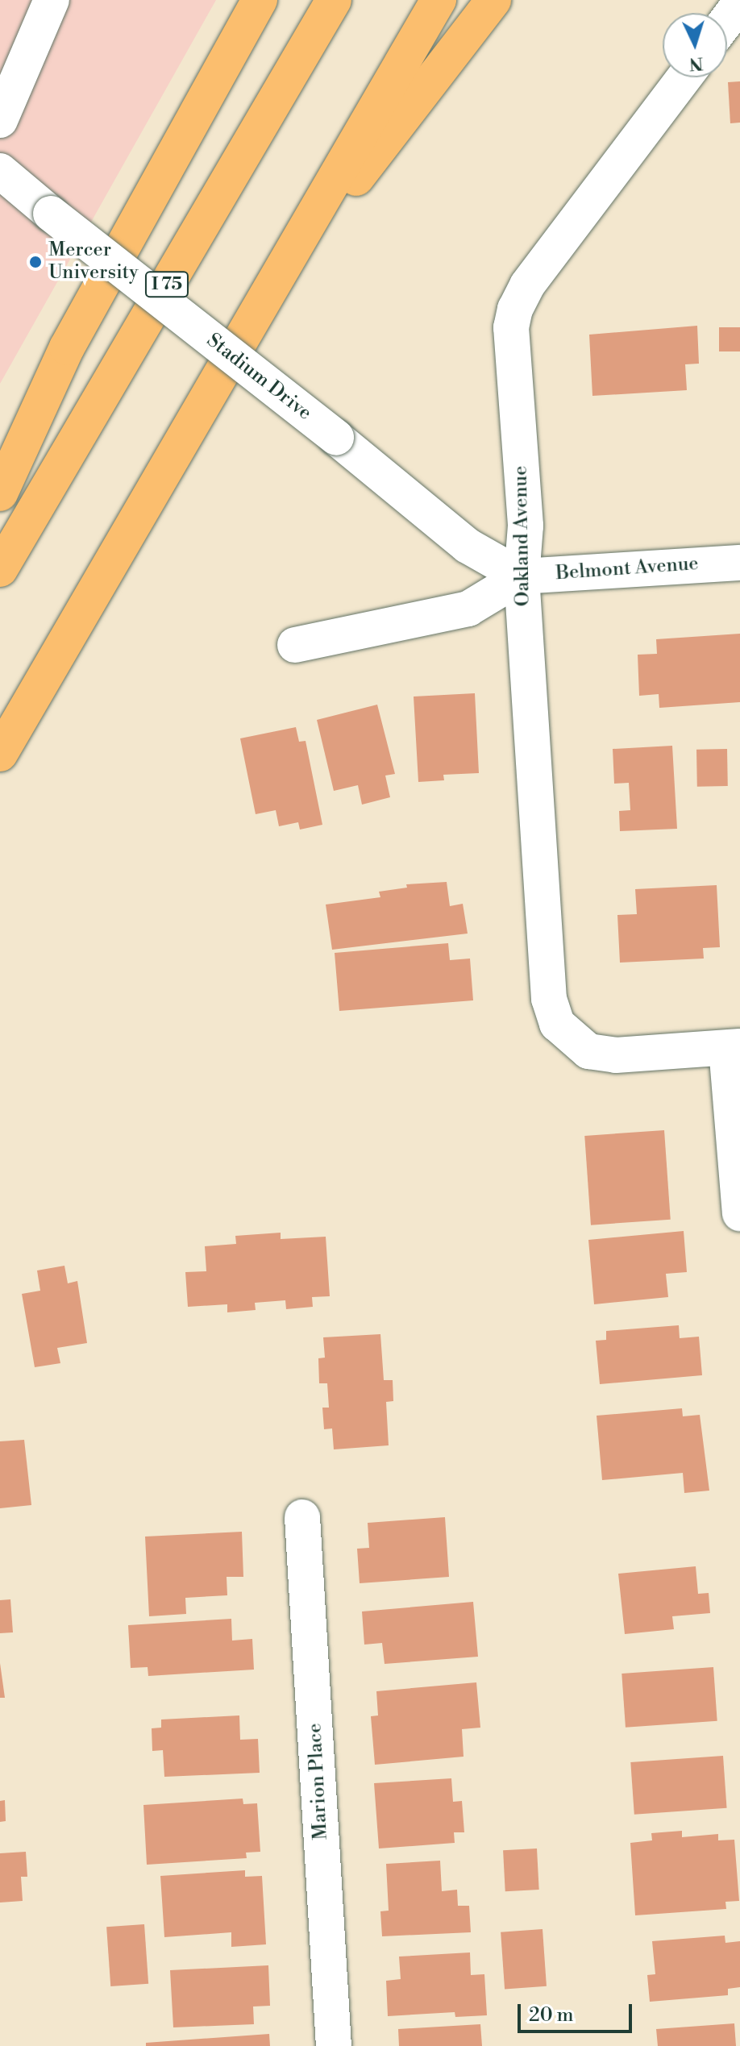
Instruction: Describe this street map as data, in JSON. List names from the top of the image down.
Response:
{
  "streets": {
    "highway": ["I 75"],
    "street": [
      "Stadium Drive",
      "Oakland Avenue",
      "Belmont Avenue",
      "Marion Place"
    ]
  },
  "crossings": [
    ["Stadium Drive", "Oakland Avenue"],
    ["Stadium Drive", "Belmont Avenue"],
    ["Oakland Avenue", "Belmont Avenue"]
  ],
  "places": ["Mercer University"],
  "scale_bar": "20 m",
  "north": "bottom"
}
